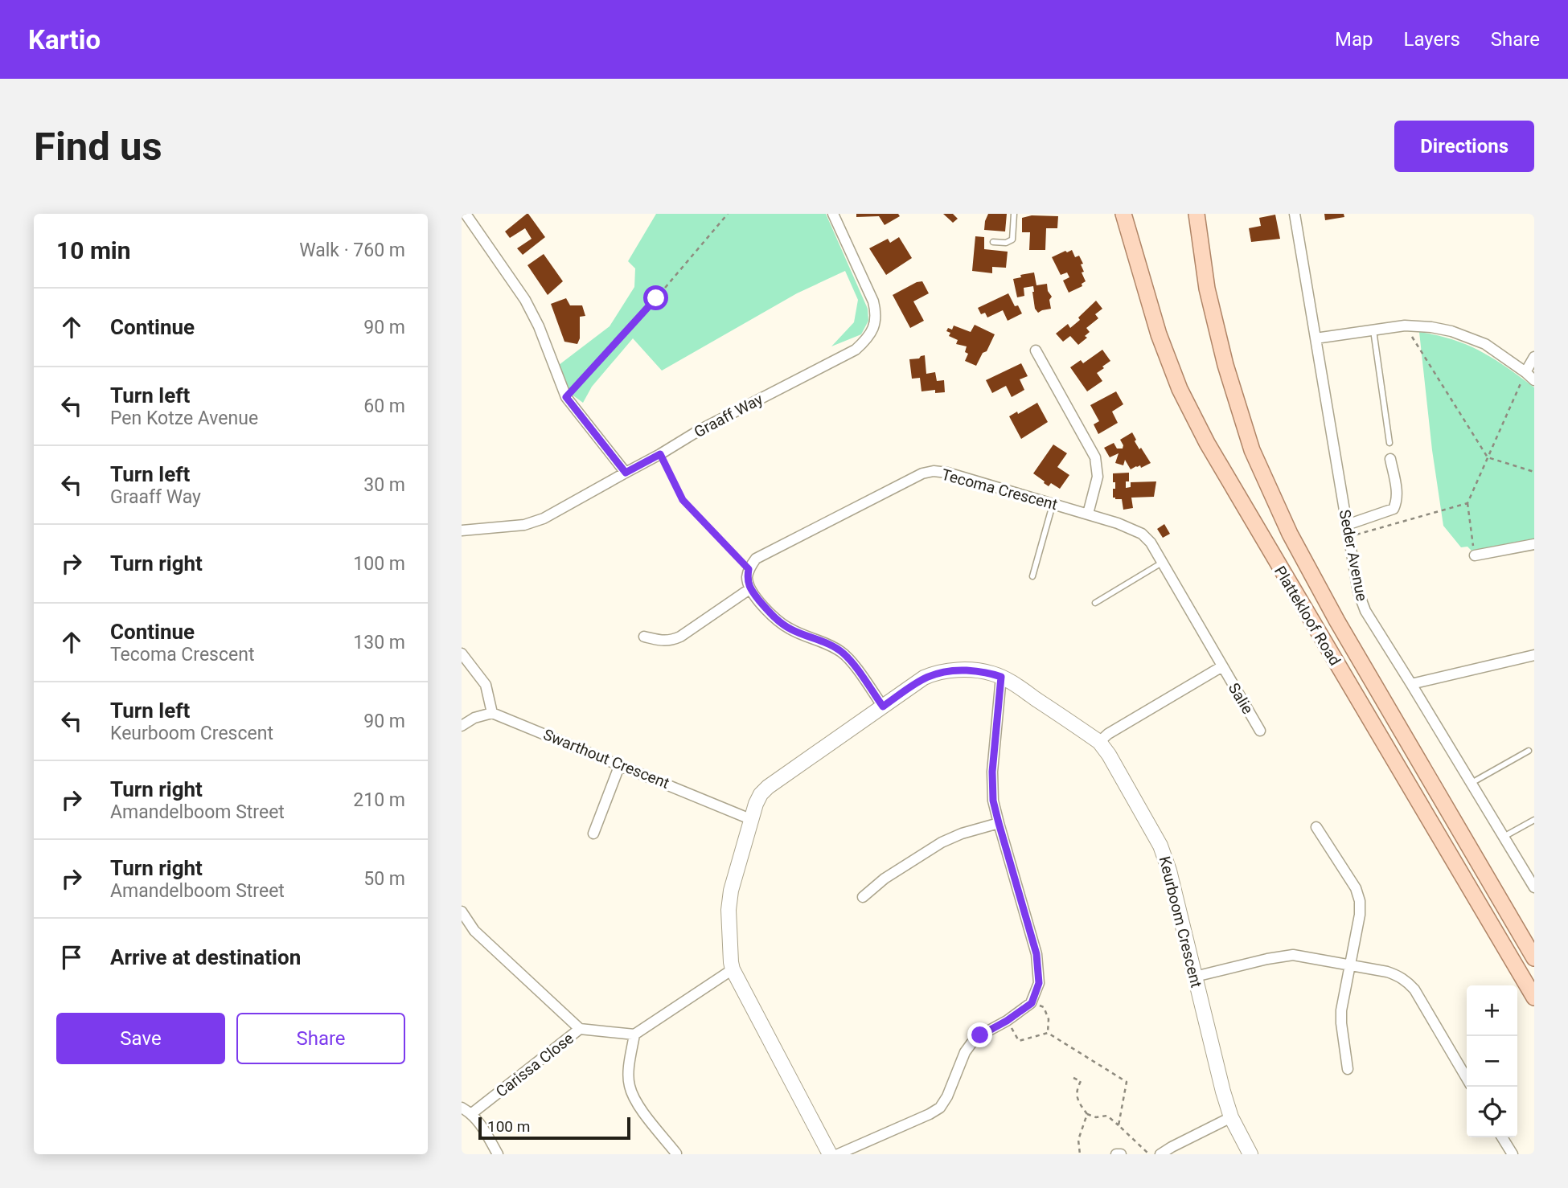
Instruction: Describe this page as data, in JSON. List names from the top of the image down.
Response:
{
  "streets": {
    "main road": ["Plattekloof Road"],
    "street": [
      "Graaff Way",
      "Tecoma Crescent",
      "Seder Avenue",
      "Salie",
      "Swarthout Crescent",
      "Keurboom Crescent",
      "Carissa Close"
    ]
  },
  "crossings": [
    ["Tecoma Crescent", "Salie"],
    ["Swarthout Crescent", "Keurboom Crescent"]
  ],
  "scale_bar": "100 m",
  "page": {
    "header": "Kartio",
    "nav": ["Map", "Layers", "Share"],
    "buttons": [
      "Directions",
      ["Save", "Share"]
    ],
    "title": "Find us",
    "heading": ["10 min", "Walk · 760 m"],
    "list": [
      ["Continue", "90 m"],
      ["Turn left", "Pen Kotze Avenue", "60 m"],
      ["Turn left", "Graaff Way", "30 m"],
      ["Turn right", "100 m"],
      ["Continue", "Tecoma Crescent", "130 m"],
      ["Turn left", "Keurboom Crescent", "90 m"],
      ["Turn right", "Amandelboom Street", "210 m"],
      ["Turn right", "Amandelboom Street", "50 m"],
      "Arrive at destination"
    ],
    "map_buttons": ["+", "−"],
    "scale": "100 m"
  }
}
